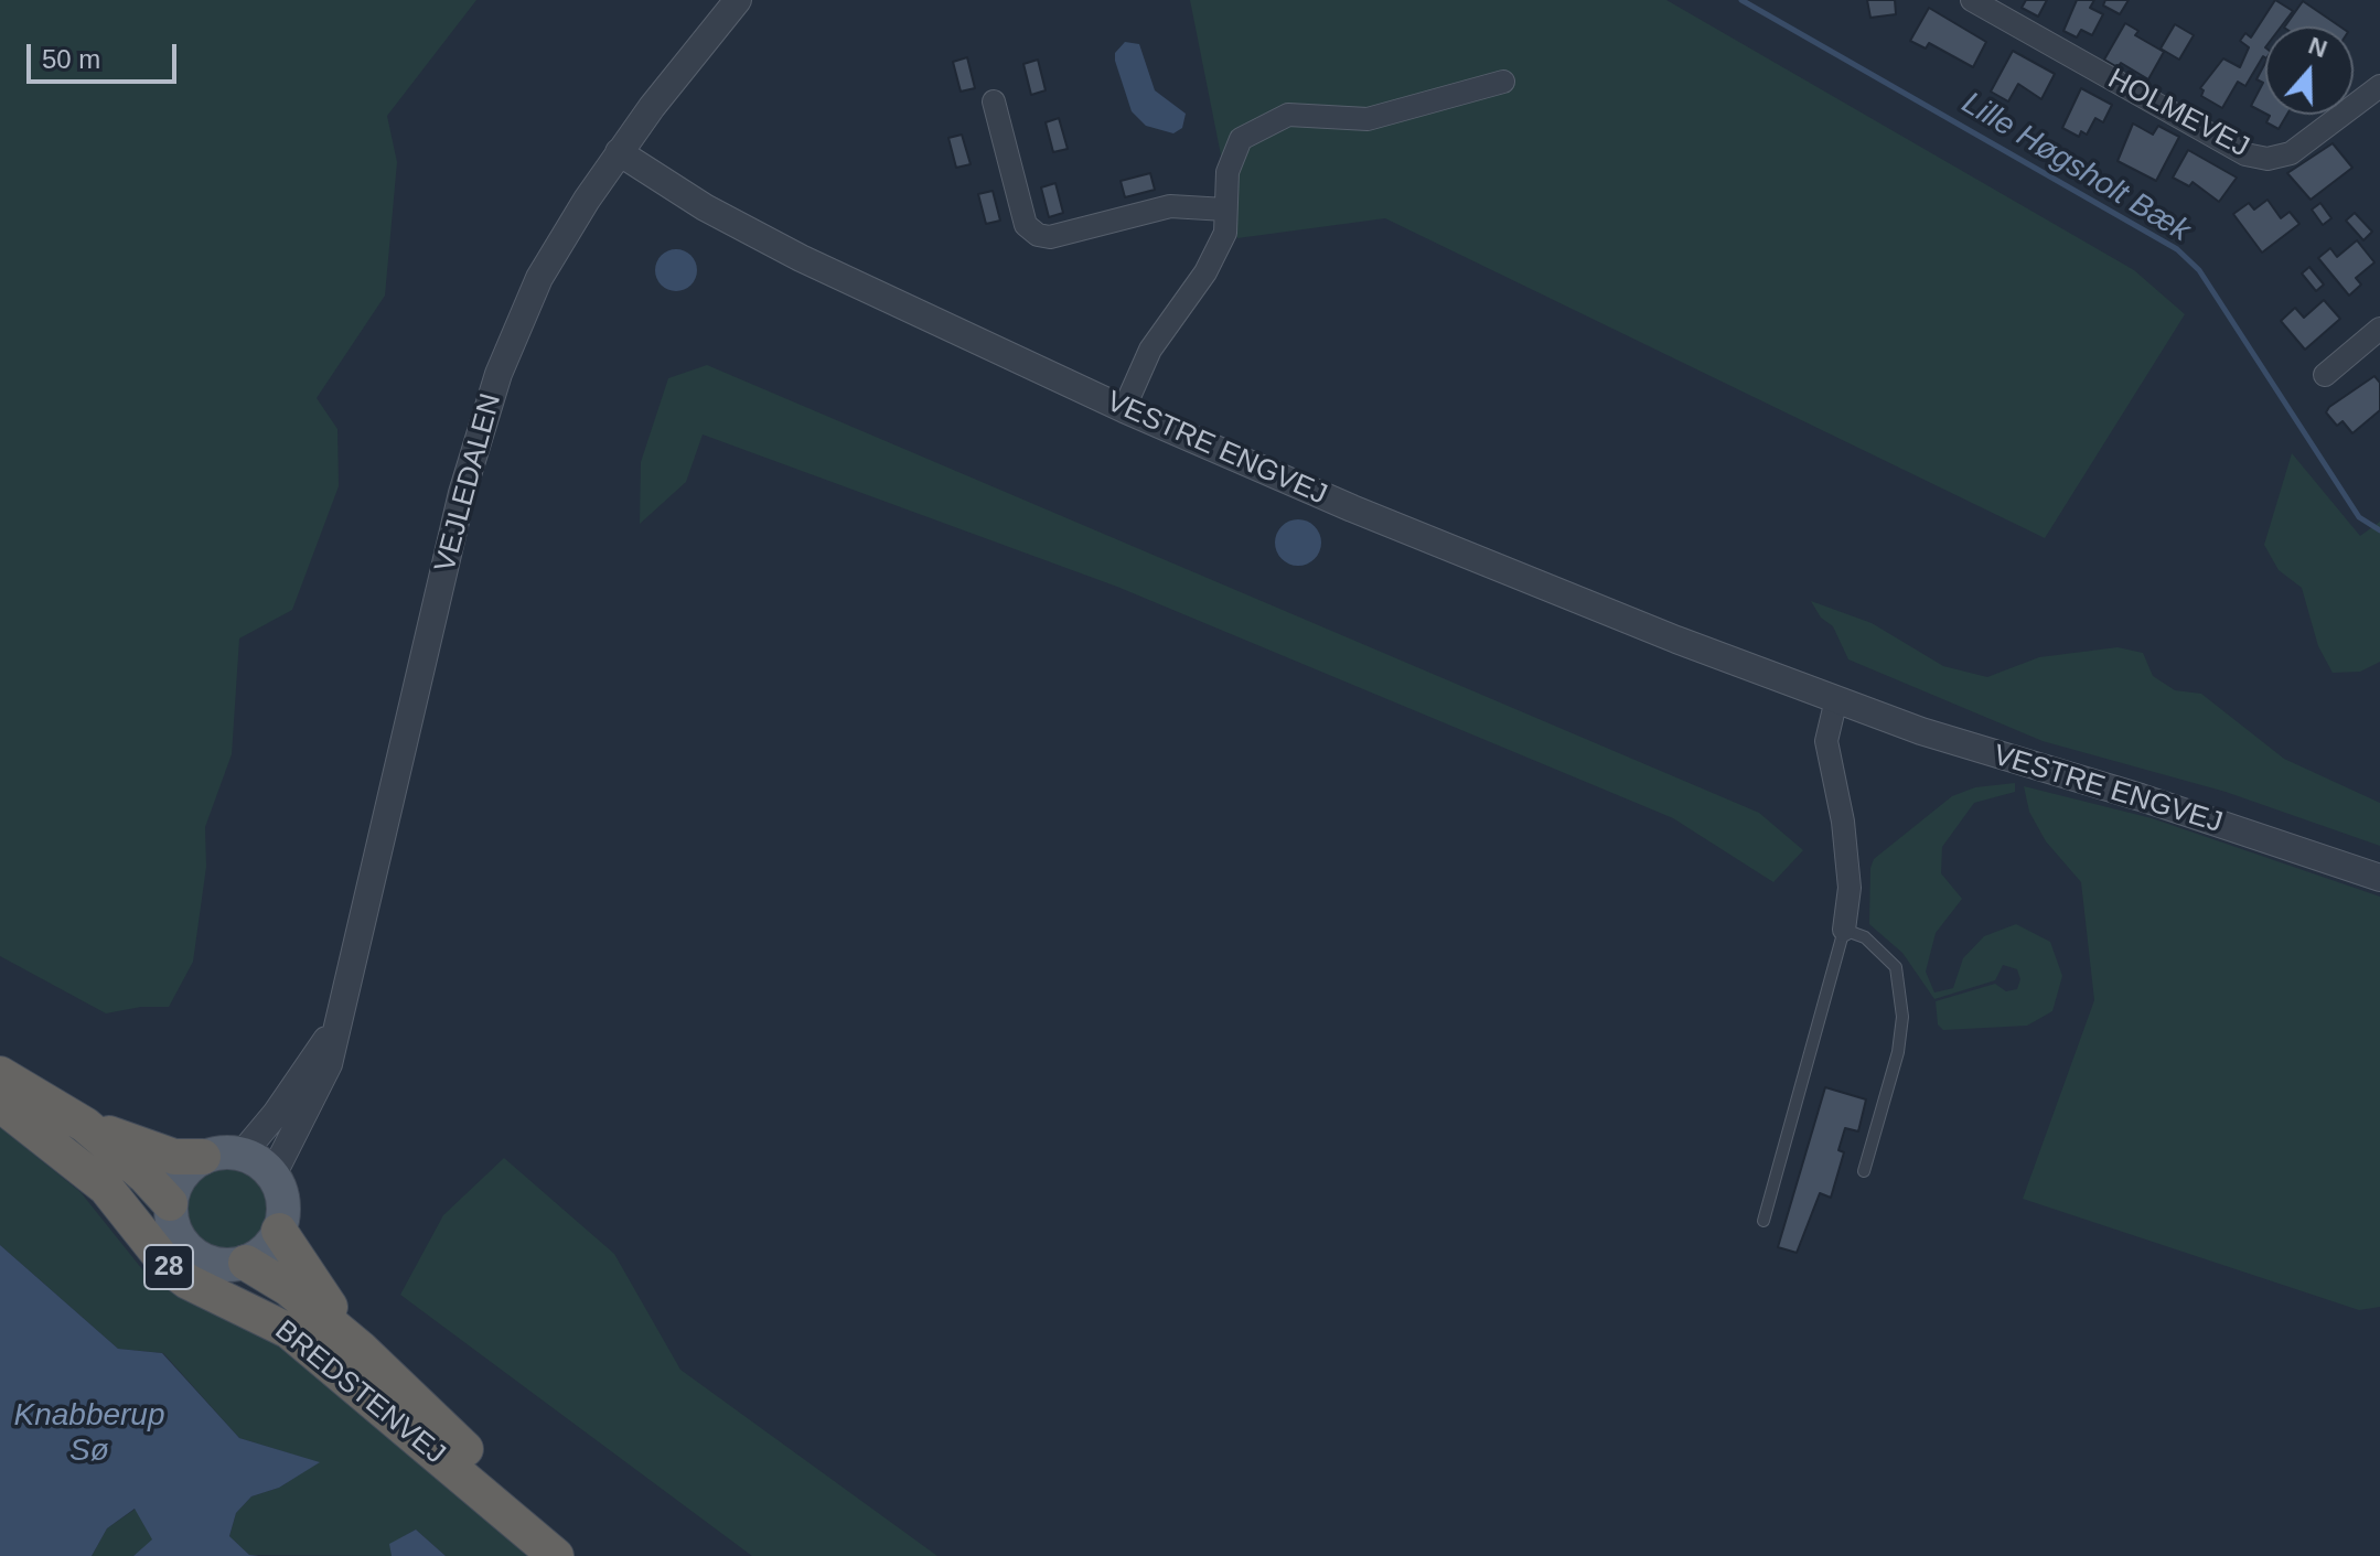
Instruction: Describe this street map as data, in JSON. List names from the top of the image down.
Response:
{
  "streets": {
    "highway": ["28", "BREDSTENVEJ"],
    "street": ["HOLMEVEJ", "VESTRE ENGVEJ", "VEJLEDALEN"]
  },
  "crossings": [
    ["VESTRE ENGVEJ", "VEJLEDALEN"],
    ["VEJLEDALEN", "28"],
    ["VEJLEDALEN", "BREDSTENVEJ"],
    ["28", "BREDSTENVEJ"]
  ],
  "water": ["Lille Høgsholt Bæk", "Knabberup Sø"],
  "scale_bar": "50 m",
  "north": "top"
}
